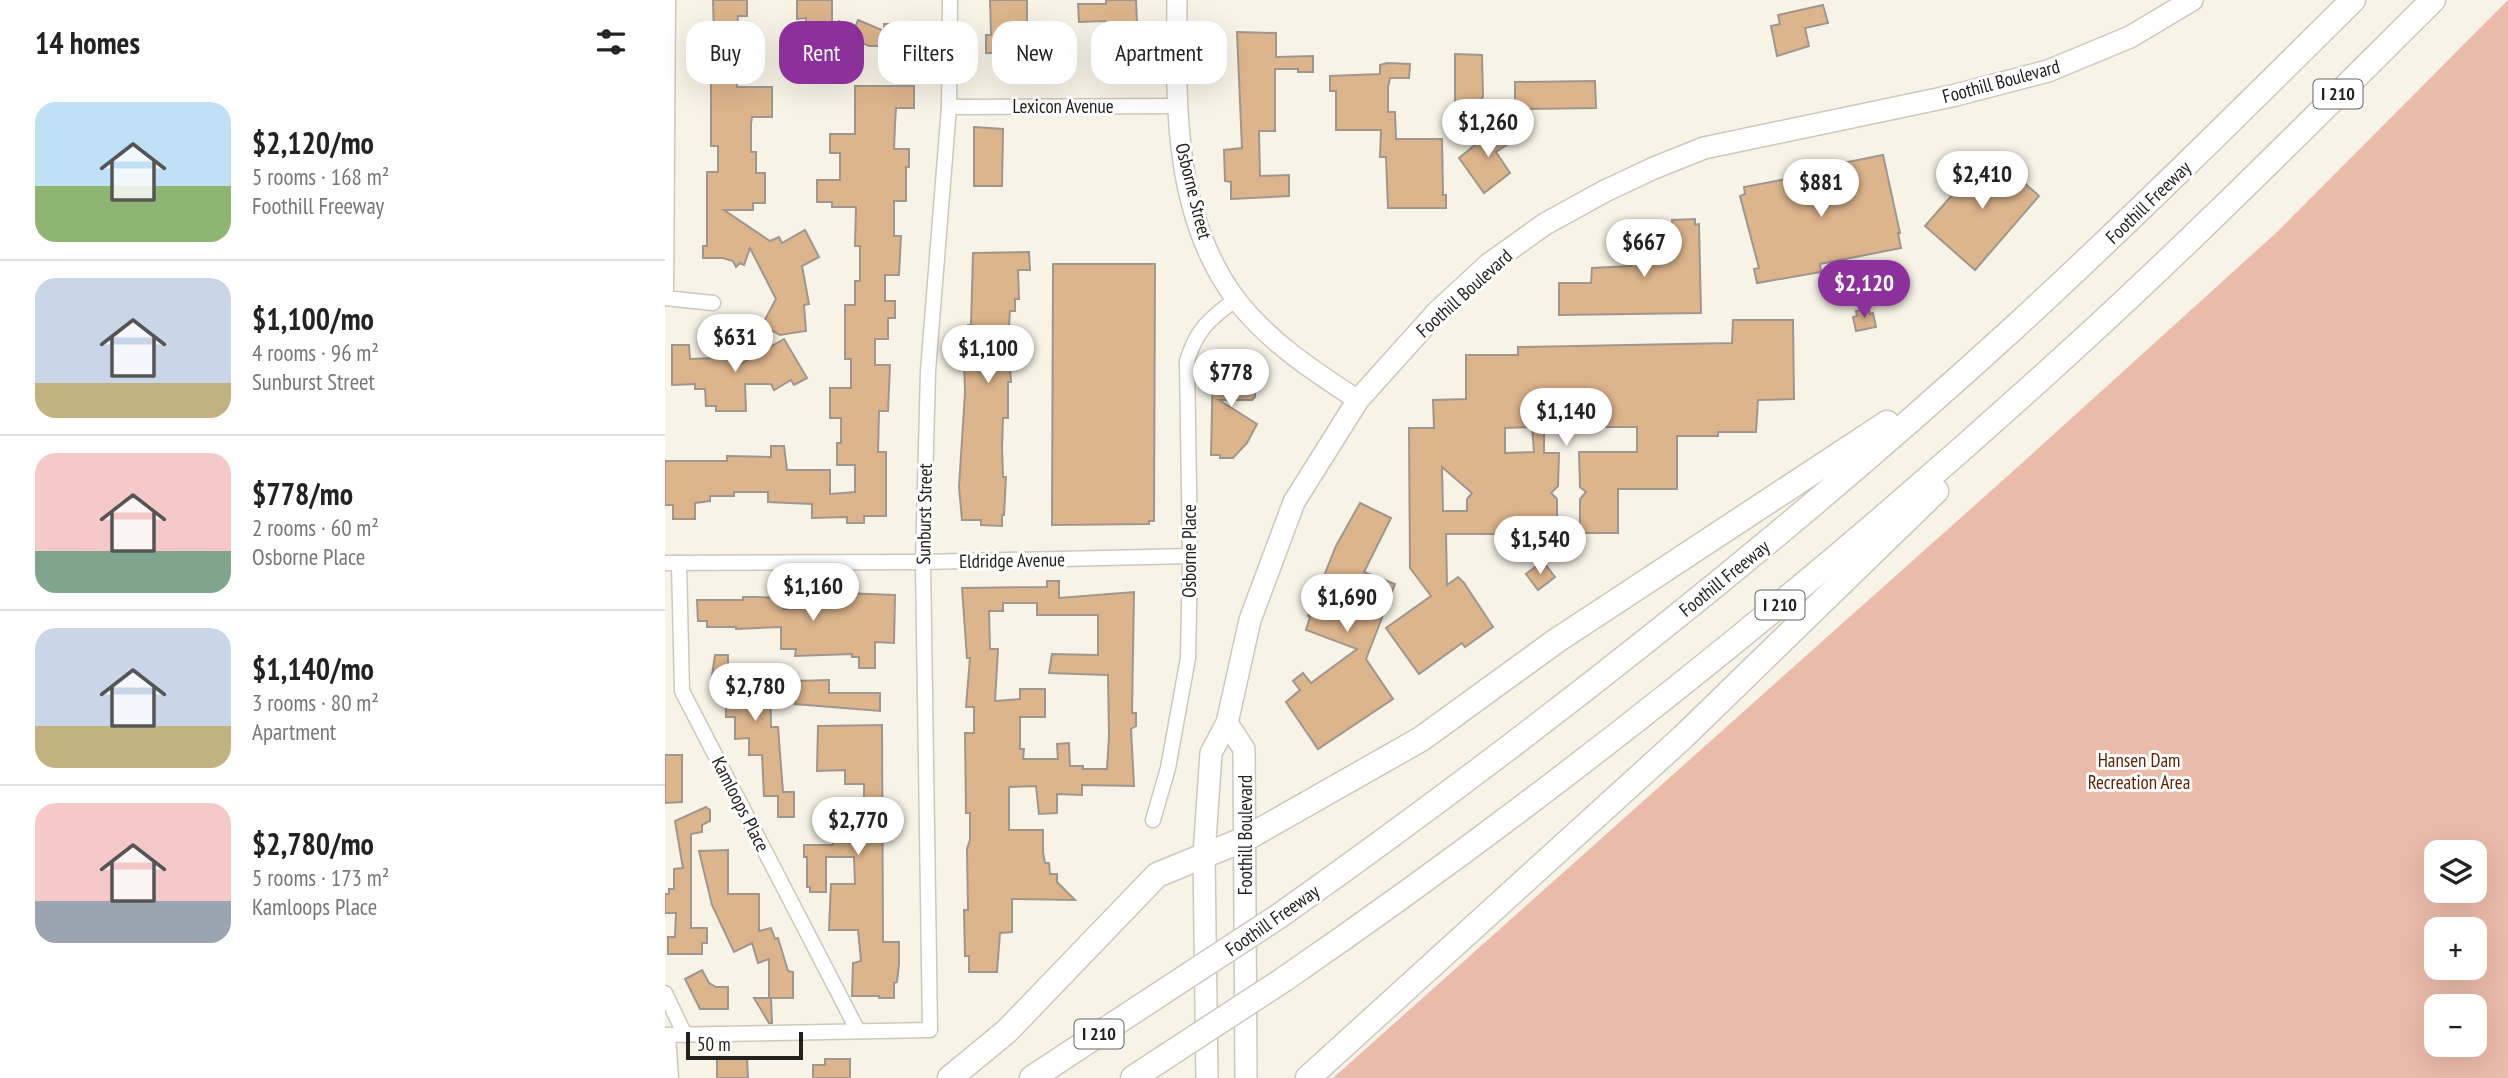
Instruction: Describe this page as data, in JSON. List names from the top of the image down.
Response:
{
  "streets": {
    "highway": ["I 210", "Foothill Freeway"],
    "main road": ["Foothill Boulevard", "Osborne Street"],
    "street": [
      "Lexicon Avenue",
      "Sunburst Street",
      "Osborne Place",
      "Eldridge Avenue",
      "Kamloops Place"
    ]
  },
  "crossings": [
    ["Foothill Boulevard", "Osborne Street"],
    ["Lexicon Avenue", "Osborne Street"],
    ["Lexicon Avenue", "Sunburst Street"],
    ["Osborne Street", "Osborne Place"],
    ["Sunburst Street", "Eldridge Avenue"],
    ["Sunburst Street", "Kamloops Place"],
    ["Osborne Place", "Eldridge Avenue"],
    ["Eldridge Avenue", "Kamloops Place"]
  ],
  "parks": ["Hansen Dam Recreation Area"],
  "scale_bar": "50 m",
  "page": {
    "heading": "14 homes",
    "chip": [
      "Buy",
      "Rent",
      "Filters",
      "New",
      "Apartment"
    ],
    "list": [
      {
        "name": "$2,120/mo",
        "note": "5 rooms · 168 m² · Foothill Freeway"
      },
      {
        "name": "$1,100/mo",
        "note": "4 rooms · 96 m² · Sunburst Street"
      },
      {
        "name": "$778/mo",
        "note": "2 rooms · 60 m² · Osborne Place"
      },
      {
        "name": "$1,140/mo",
        "note": "3 rooms · 80 m² · Apartment"
      },
      {
        "name": "$2,780/mo",
        "note": "5 rooms · 173 m² · Kamloops Place"
      }
    ],
    "price": [
      "$1,260",
      "$2,410",
      "$881",
      "$667",
      "$2,120",
      "$631",
      "$1,100",
      "$778",
      "$1,140",
      "$1,540",
      "$1,160",
      "$1,690",
      "$2,780",
      "$2,770"
    ],
    "map_buttons": ["+", "−"],
    "scale": "50 m"
  }
}
